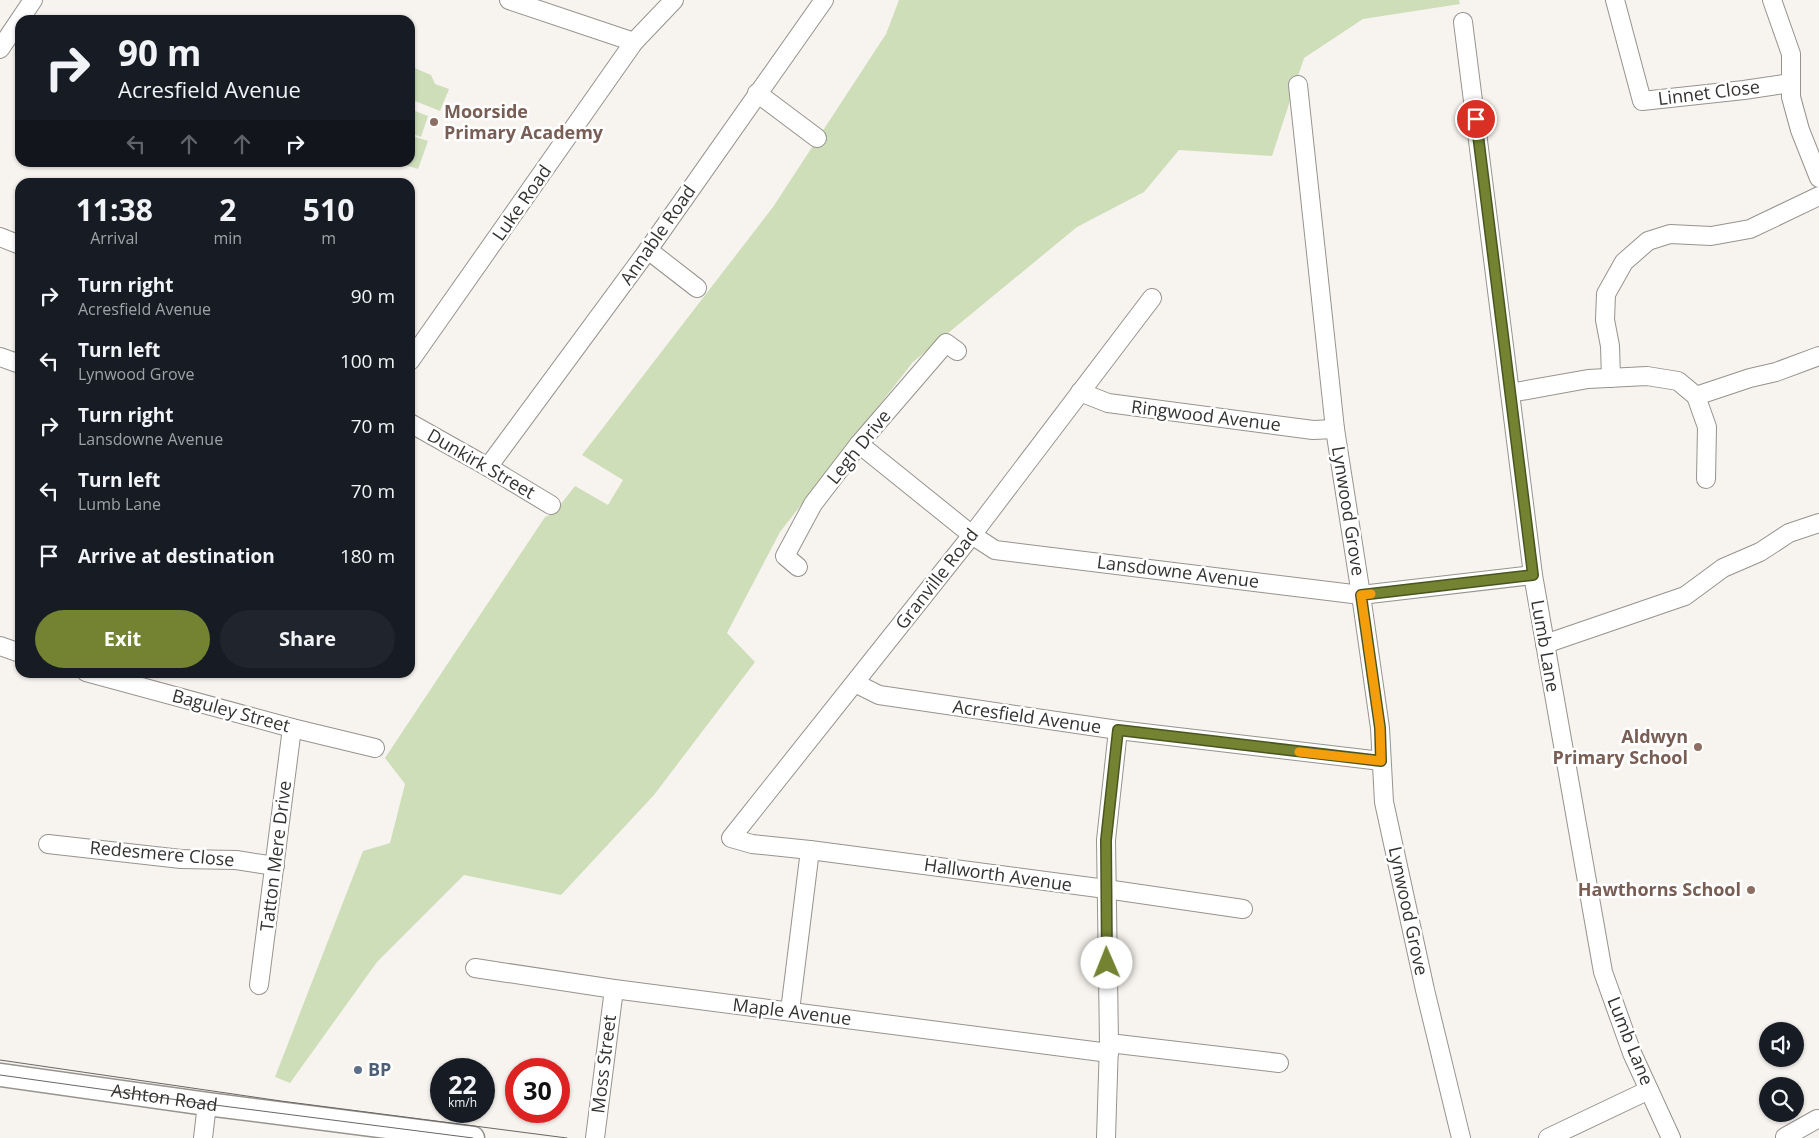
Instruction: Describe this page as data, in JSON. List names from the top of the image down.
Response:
{
  "streets": {
    "main road": ["Ashton Road"],
    "street": [
      "Linnet Close",
      "Luke Road",
      "Annable Road",
      "Ringwood Avenue",
      "Legh Drive",
      "Dunkirk Street",
      "Lynwood Grove",
      "Lansdowne Avenue",
      "Granville Road",
      "Lumb Lane",
      "Baguley Street",
      "Acresfield Avenue",
      "Redesmere Close",
      "Tatton Mere Drive",
      "Hallworth Avenue",
      "Maple Avenue",
      "Moss Street"
    ]
  },
  "crossings": [
    ["Annable Road", "Dunkirk Street"],
    ["Ringwood Avenue", "Lynwood Grove"],
    ["Ringwood Avenue", "Granville Road"],
    ["Legh Drive", "Lansdowne Avenue"],
    ["Lynwood Grove", "Lansdowne Avenue"],
    ["Lynwood Grove", "Acresfield Avenue"],
    ["Lansdowne Avenue", "Granville Road"],
    ["Lansdowne Avenue", "Lumb Lane"],
    ["Granville Road", "Acresfield Avenue"],
    ["Granville Road", "Hallworth Avenue"],
    ["Baguley Street", "Tatton Mere Drive"],
    ["Redesmere Close", "Tatton Mere Drive"],
    ["Maple Avenue", "Moss Street"]
  ],
  "places": [
    "Moorside Primary Academy",
    "Aldwyn Primary School",
    "Hawthorns School",
    "BP"
  ],
  "page": {
    "turn": ["90 m", "Acresfield Avenue"],
    "eta": [
      "11:38",
      "Arrival",
      "2",
      "min",
      "510",
      "m"
    ],
    "list": [
      {
        "name": "Turn right",
        "note": "Acresfield Avenue",
        "value": "90 m"
      },
      {
        "name": "Turn left",
        "note": "Lynwood Grove",
        "value": "100 m"
      },
      {
        "name": "Turn right",
        "note": "Lansdowne Avenue",
        "value": "70 m"
      },
      {
        "name": "Turn left",
        "note": "Lumb Lane",
        "value": "70 m"
      },
      {
        "name": "Arrive at destination",
        "value": "180 m"
      }
    ],
    "buttons": ["Exit", "Share"],
    "speed": "22 km/h",
    "limit": "30"
  }
}
